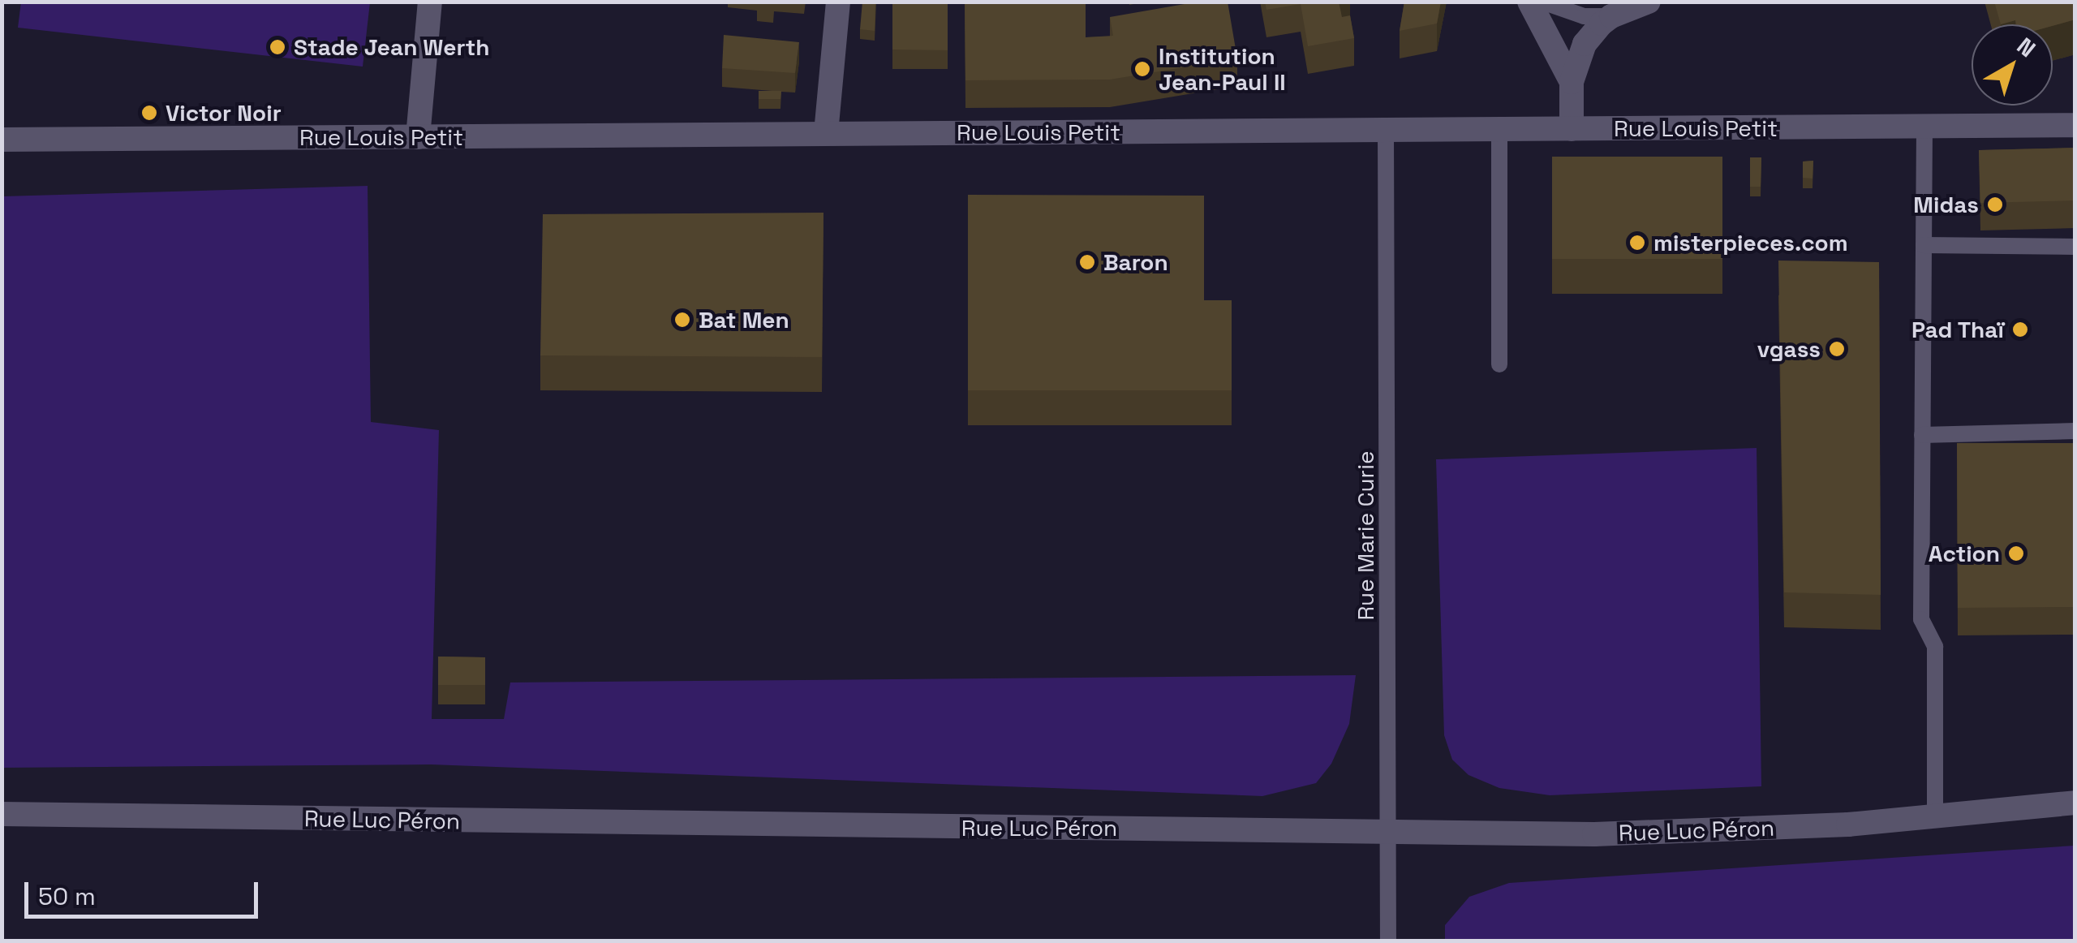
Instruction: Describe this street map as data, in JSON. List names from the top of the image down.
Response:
{
  "streets": {
    "street": ["Rue Louis Petit", "Rue Luc Péron"],
    "lane": ["Rue Marie Curie"]
  },
  "crossings": [
    ["Rue Louis Petit", "Rue Marie Curie"],
    ["Rue Marie Curie", "Rue Luc Péron"]
  ],
  "places": [
    "Stade Jean Werth",
    "Institution Jean-Paul II",
    "Victor Noir",
    "Midas",
    "misterpieces.com",
    "Baron",
    "Bat Men",
    "Pad Thaï",
    "vgass",
    "Action"
  ],
  "scale_bar": "50 m",
  "north": "top right"
}
